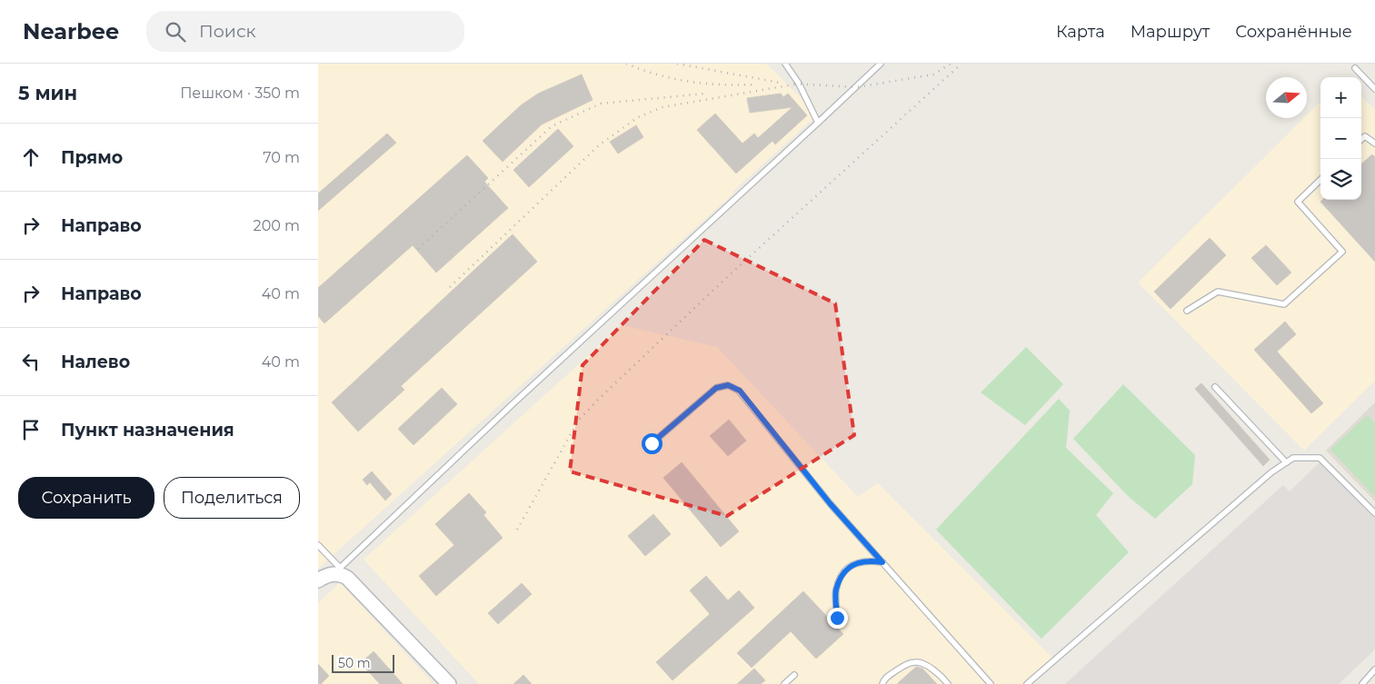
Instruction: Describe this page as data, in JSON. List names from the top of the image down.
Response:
{
  "scale_bar": "50 m",
  "north": "right",
  "page": {
    "header": "Nearbee",
    "search": "Поиск",
    "nav": ["Карта", "Маршрут", "Сохранённые"],
    "heading": ["5 мин", "Пешком · 350 m"],
    "map_buttons": ["+", "−"],
    "list": [
      ["Прямо", "70 m"],
      ["Направо", "200 m"],
      ["Направо", "40 m"],
      ["Налево", "40 m"],
      "Пункт назначения"
    ],
    "buttons": ["Сохранить", "Поделиться"],
    "scale": "50 m"
  }
}
